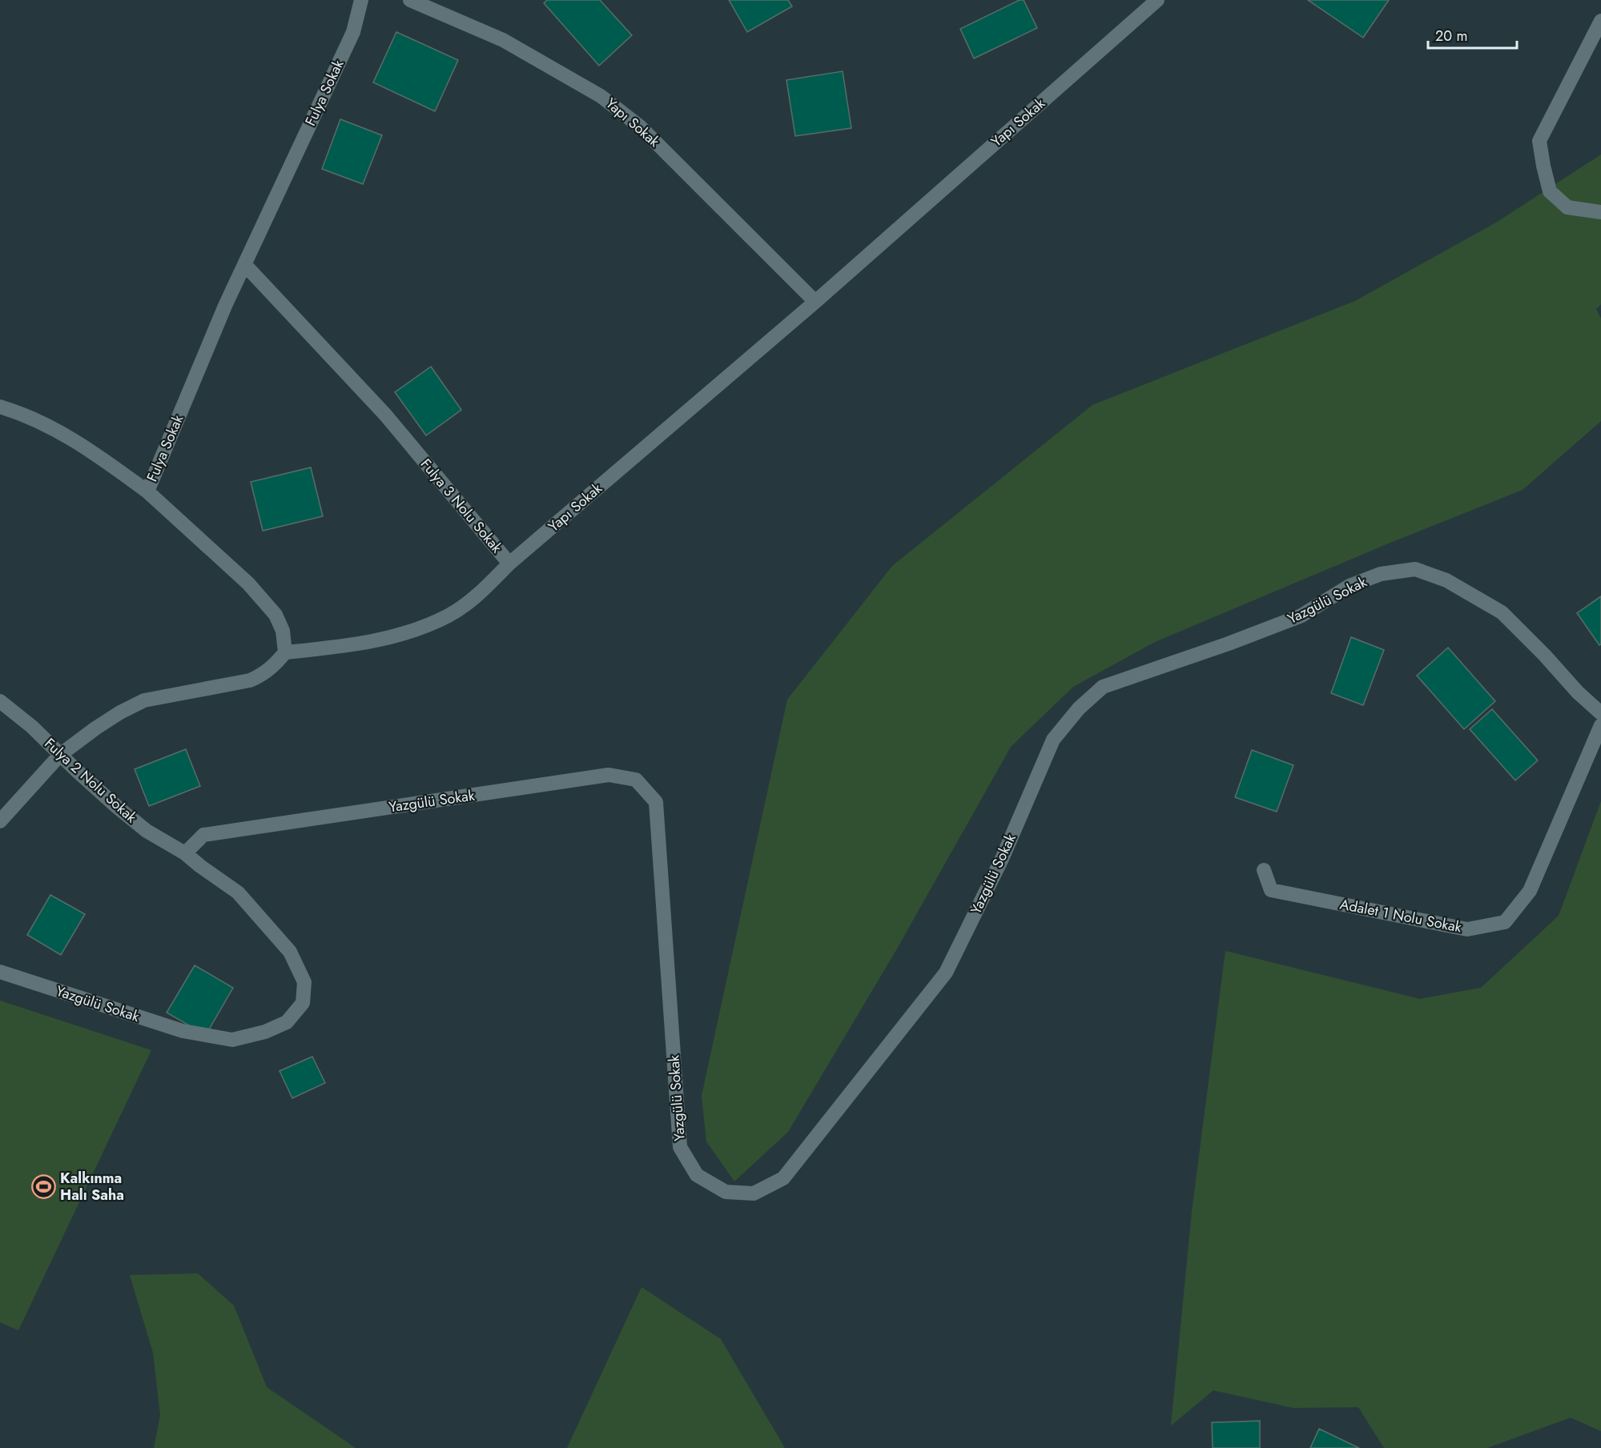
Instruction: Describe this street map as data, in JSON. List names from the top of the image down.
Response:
{
  "streets": {
    "street": [
      "Fulya Sokak",
      "Yapı Sokak",
      "Fulya 3 Nolu Sokak",
      "Yazgülü Sokak",
      "Fulya 2 Nolu Sokak",
      "Adalet 1 Nolu Sokak"
    ]
  },
  "crossings": [
    ["Fulya Sokak", "Fulya 3 Nolu Sokak"],
    ["Yapı Sokak", "Fulya 3 Nolu Sokak"],
    ["Yazgülü Sokak", "Fulya 2 Nolu Sokak"]
  ],
  "places": {
    "sports": ["Kalkınma Halı Saha"]
  },
  "scale_bar": "20 m"
}
